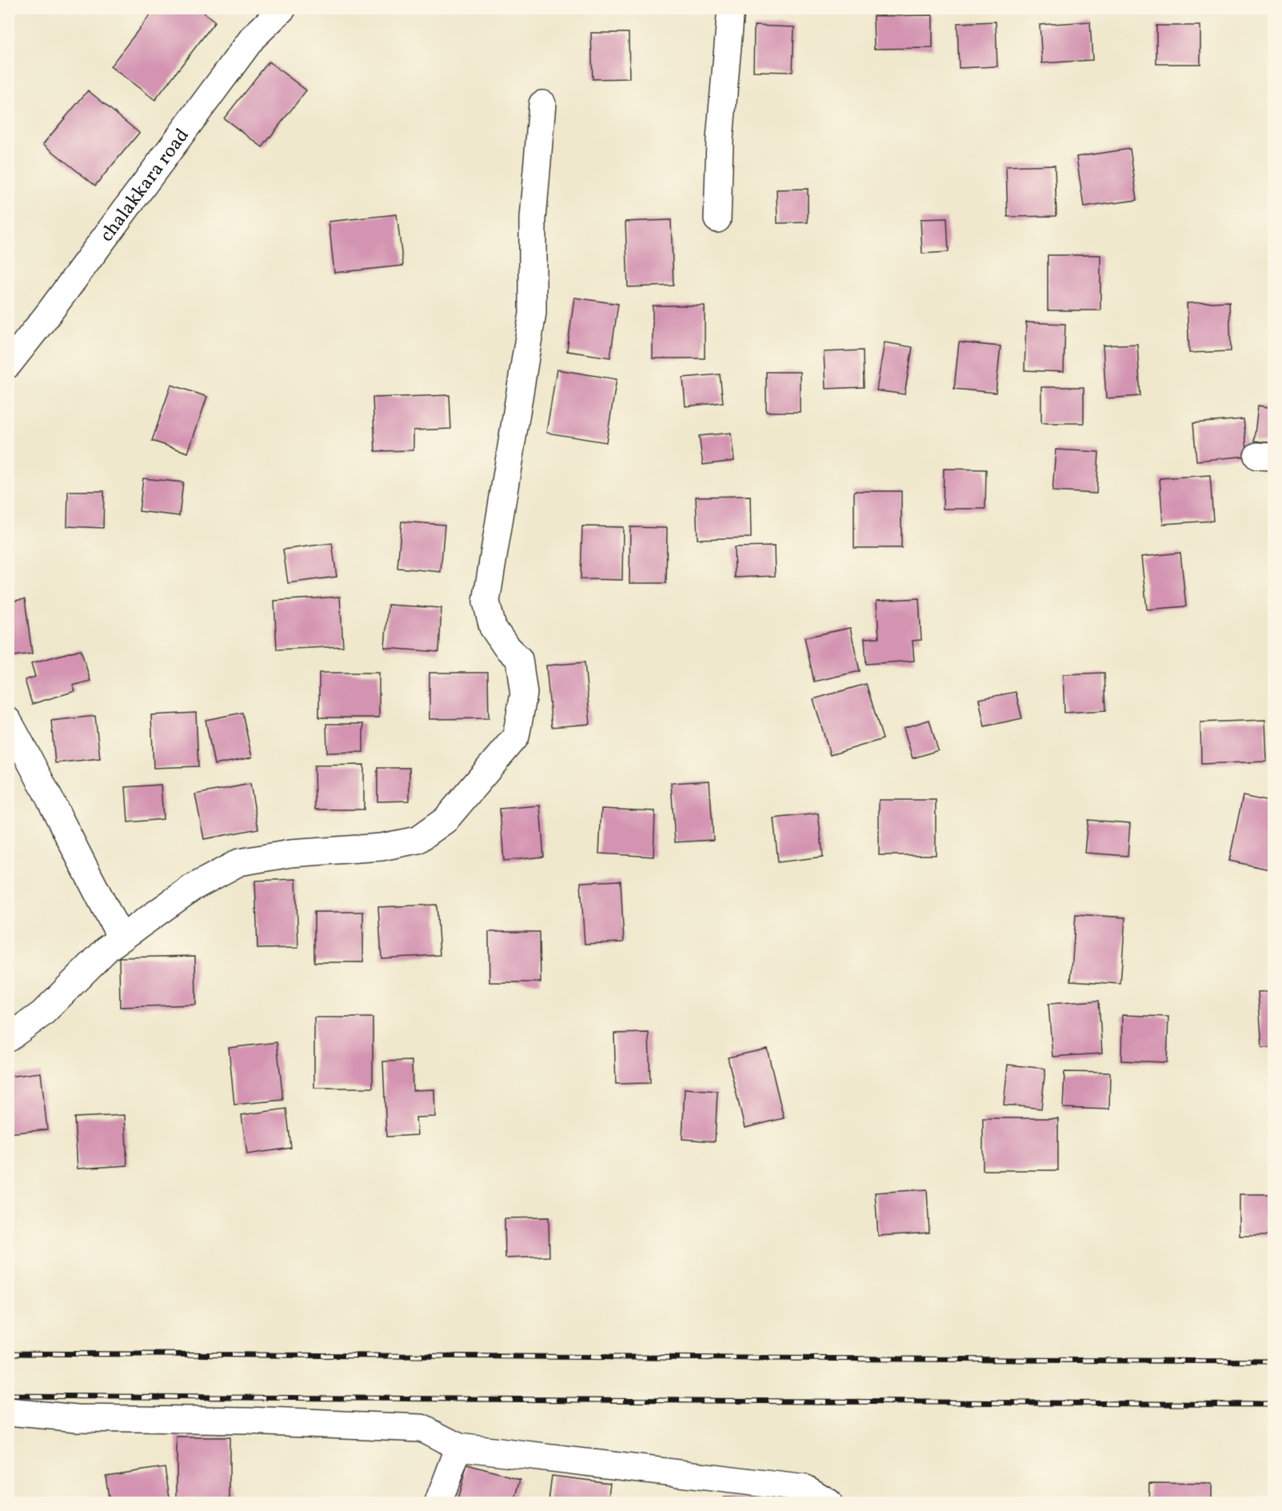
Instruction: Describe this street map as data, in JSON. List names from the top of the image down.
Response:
{
  "streets": {
    "street": ["chalakkara road"]
  }
}
